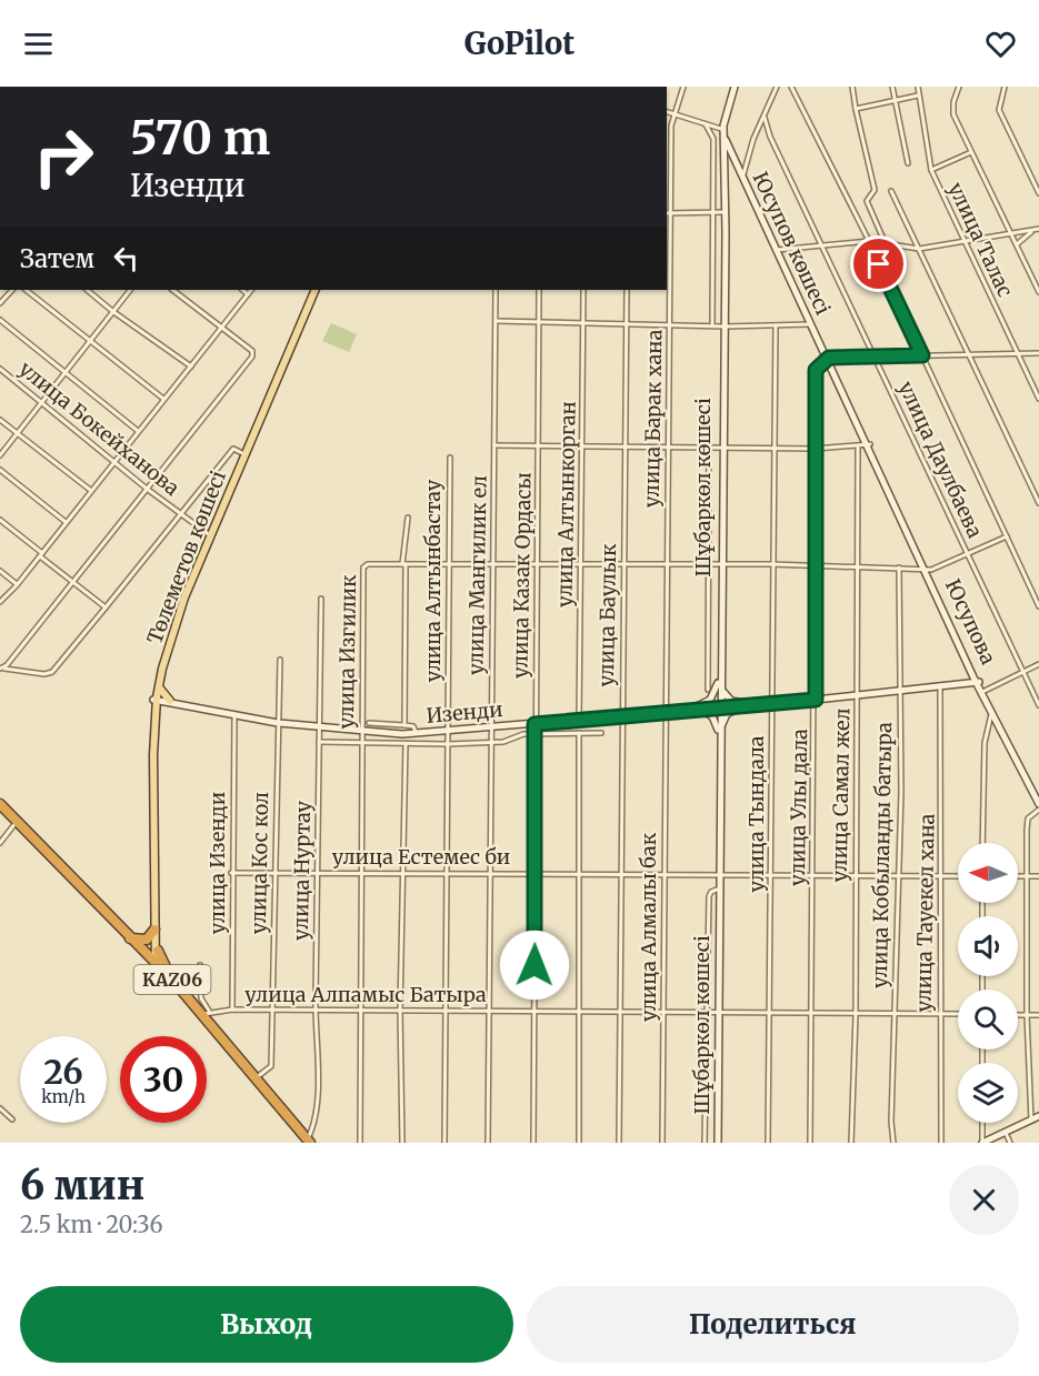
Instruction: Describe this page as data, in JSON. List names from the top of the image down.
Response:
{
  "streets": {
    "highway": ["KАZ06"],
    "main road": ["Төлеметов көшесі"],
    "street": [
      "улица Талас",
      "Юсупов көшесі",
      "улица Барак хана",
      "улица Бокейханова",
      "улица Даулбаева",
      "Шұбаркөл көшесі",
      "улица Алтынкорган",
      "улица Мангилик ел",
      "улица Казак Ордасы",
      "улица Алтынбастау",
      "улица Баулык",
      "Юсупова",
      "улица Изгилик",
      "Изенди",
      "улица Самал жел",
      "улица Улы дала",
      "улица Тындала",
      "улица Кобыланды батыра",
      "улица Естемес би",
      "улица Изенди",
      "улица Кос кол",
      "улица Нуртау",
      "улица Тауекел хана",
      "улица Алмалы бак",
      "улица Алпамыс Батыра"
    ]
  },
  "crossings": [
    ["Юсупов көшесі", "Шұбаркөл көшесі"],
    ["Юсупов көшесі", "Юсупова"],
    ["Юсупов көшесі", "улица Изгилик"],
    ["Юсупов көшесі", "Изенди"],
    ["Юсупов көшесі", "улица Улы дала"],
    ["улица Барак хана", "улица Изгилик"],
    ["улица Барак хана", "Изенди"],
    ["улица Барак хана", "улица Алмалы бак"],
    ["улица Бокейханова", "Төлеметов көшесі"],
    ["Шұбаркөл көшесі", "улица Изгилик"],
    ["Шұбаркөл көшесі", "Изенди"],
    ["Шұбаркөл көшесі", "улица Естемес би"],
    ["Шұбаркөл көшесі", "улица Алпамыс Батыра"],
    ["улица Алтынкорган", "улица Изгилик"],
    ["улица Алтынкорган", "Изенди"],
    ["Төлеметов көшесі", "Изенди"],
    ["Төлеметов көшесі", "KАZ06"],
    ["улица Мангилик ел", "улица Изгилик"],
    ["улица Мангилик ел", "Изенди"],
    ["улица Мангилик ел", "улица Естемес би"],
    ["улица Мангилик ел", "улица Алпамыс Батыра"],
    ["улица Казак Ордасы", "улица Изгилик"],
    ["улица Казак Ордасы", "Изенди"],
    ["улица Казак Ордасы", "улица Естемес би"],
    ["улица Казак Ордасы", "улица Алпамыс Батыра"],
    ["улица Алтынбастау", "улица Изгилик"],
    ["улица Алтынбастау", "Изенди"],
    ["улица Алтынбастау", "улица Естемес би"],
    ["улица Алтынбастау", "улица Алпамыс Батыра"],
    ["улица Баулык", "улица Изгилик"],
    ["улица Баулык", "Изенди"],
    ["улица Баулык", "улица Естемес би"],
    ["улица Баулык", "улица Алпамыс Батыра"],
    ["Юсупова", "улица Изгилик"],
    ["Юсупова", "Изенди"],
    ["улица Изгилик", "Изенди"],
    ["улица Изгилик", "улица Самал жел"],
    ["улица Изгилик", "улица Улы дала"],
    ["улица Изгилик", "улица Тындала"],
    ["улица Изгилик", "улица Кобыланды батыра"],
    ["улица Изгилик", "улица Естемес би"],
    ["улица Изгилик", "улица Алпамыс Батыра"],
    ["Изенди", "улица Самал жел"],
    ["Изенди", "улица Улы дала"],
    ["Изенди", "улица Тындала"],
    ["Изенди", "улица Кобыланды батыра"],
    ["Изенди", "улица Изенди"],
    ["Изенди", "улица Кос кол"],
    ["Изенди", "улица Нуртау"],
    ["Изенди", "улица Тауекел хана"],
    ["Изенди", "улица Алмалы бак"],
    ["улица Самал жел", "улица Естемес би"],
    ["улица Самал жел", "улица Алпамыс Батыра"],
    ["улица Улы дала", "улица Естемес би"],
    ["улица Улы дала", "улица Алпамыс Батыра"],
    ["улица Тындала", "улица Естемес би"],
    ["улица Тындала", "улица Алпамыс Батыра"],
    ["улица Кобыланды батыра", "улица Естемес би"],
    ["улица Кобыланды батыра", "улица Алпамыс Батыра"],
    ["улица Естемес би", "улица Изенди"],
    ["улица Естемес би", "улица Кос кол"],
    ["улица Естемес би", "улица Нуртау"],
    ["улица Естемес би", "улица Тауекел хана"],
    ["улица Естемес би", "улица Алмалы бак"],
    ["улица Изенди", "улица Алпамыс Батыра"],
    ["улица Кос кол", "KАZ06"],
    ["улица Кос кол", "улица Алпамыс Батыра"],
    ["улица Нуртау", "KАZ06"],
    ["улица Нуртау", "улица Алпамыс Батыра"],
    ["улица Тауекел хана", "улица Алпамыс Батыра"],
    ["улица Алмалы бак", "улица Алпамыс Батыра"],
    ["KАZ06", "улица Алпамыс Батыра"]
  ],
  "north": "left",
  "page": {
    "header": "GoPilot",
    "turn": ["570 m", "Изенди"],
    "then": "Затем",
    "speed": "26 km/h",
    "limit": "30",
    "heading": ["6 мин", "2.5 km · 20:36"],
    "buttons": ["Выход", "Поделиться"]
  }
}
